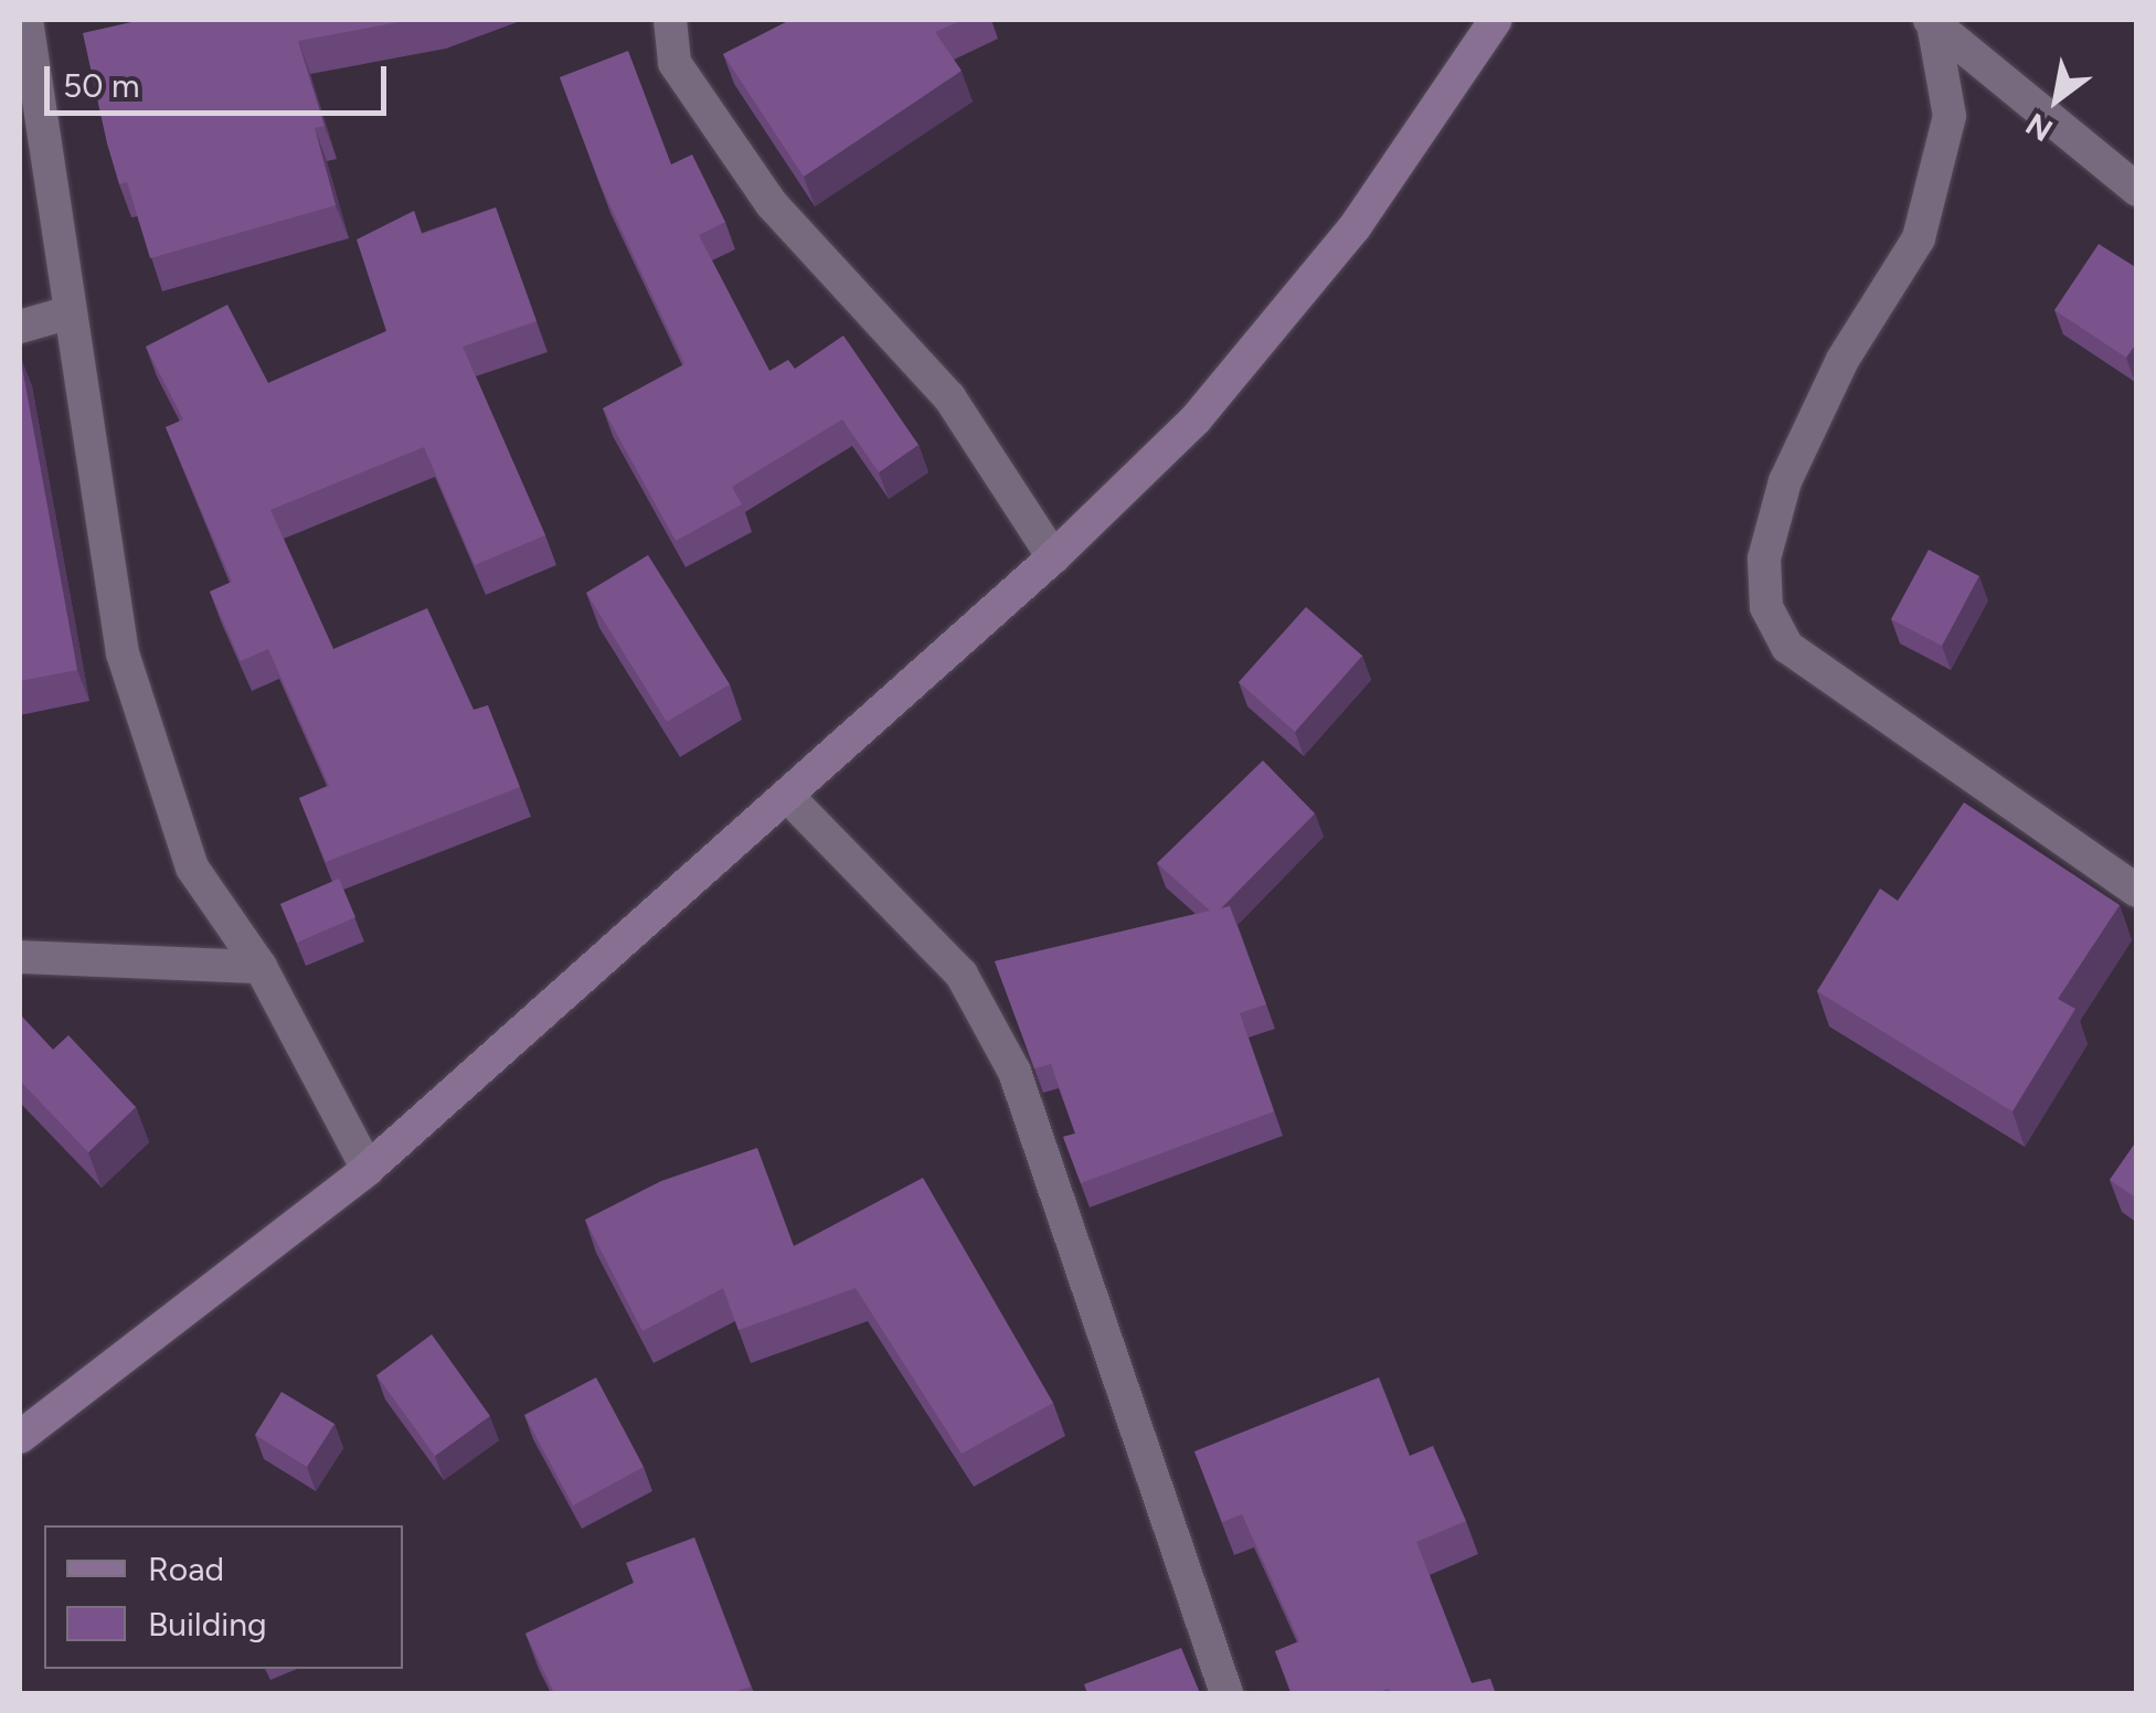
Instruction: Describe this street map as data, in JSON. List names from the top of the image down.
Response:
{
  "legend": ["Road", "Building"],
  "scale_bar": "50 m",
  "north": "bottom left"
}
